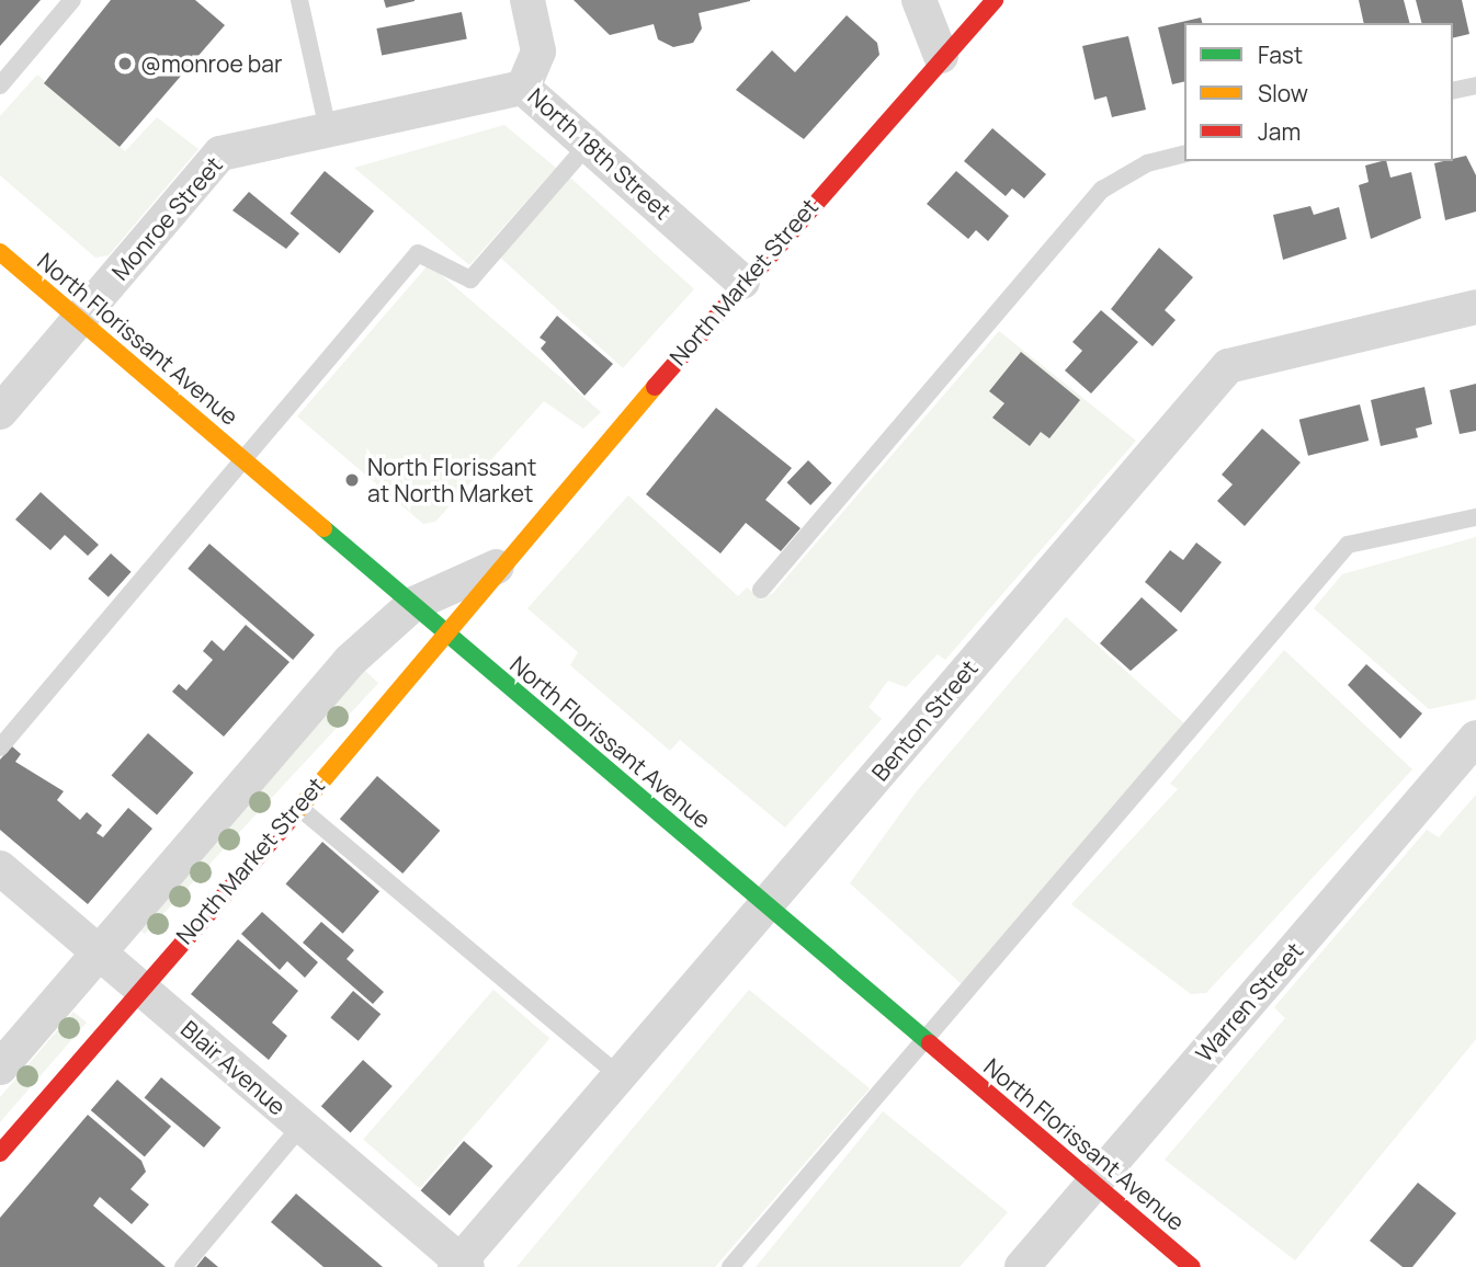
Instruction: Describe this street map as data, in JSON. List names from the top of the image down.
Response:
{
  "streets": {
    "main road": ["North Market Street", "North Florissant Avenue"],
    "street": [
      "North 18th Street",
      "Monroe Street",
      "Benton Street",
      "Warren Street",
      "Blair Avenue"
    ]
  },
  "crossings": [
    ["North 18th Street", "Monroe Street"],
    ["North 18th Street", "North Market Street"],
    ["Monroe Street", "North Florissant Avenue"],
    ["North Market Street", "North Florissant Avenue"],
    ["North Market Street", "Blair Avenue"],
    ["North Florissant Avenue", "Benton Street"],
    ["North Florissant Avenue", "Warren Street"],
    ["Benton Street", "Blair Avenue"]
  ],
  "places": ["@monroe bar", "North Florissant at North Market"],
  "legend": ["Fast", "Slow", "Jam"]
}
